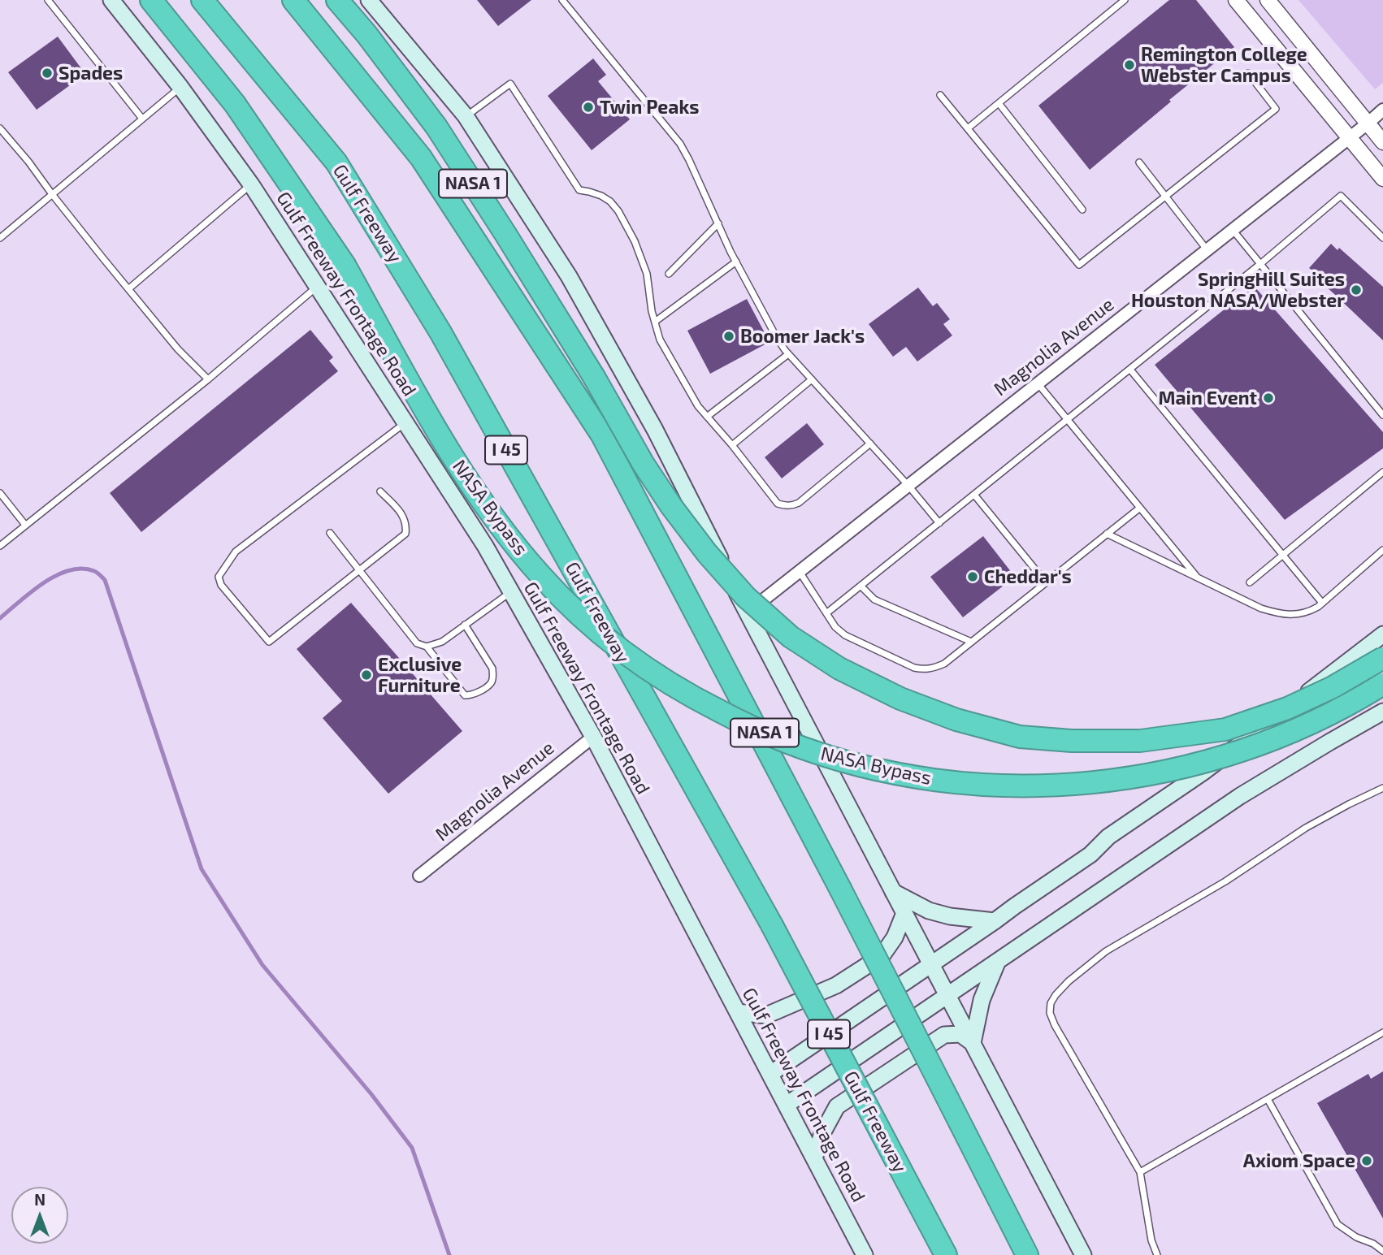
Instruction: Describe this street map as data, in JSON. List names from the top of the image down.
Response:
{
  "streets": {
    "highway": [
      "NASA 1",
      "Gulf Freeway",
      "I 45",
      "NASA Bypass"
    ],
    "main road": ["Gulf Freeway Frontage Road"],
    "street": ["Magnolia Avenue"]
  },
  "crossings": [
    ["Gulf Freeway Frontage Road", "Magnolia Avenue"]
  ],
  "places": [
    "Remington College Webster Campus",
    "Spades",
    "Twin Peaks",
    "SpringHill Suites Houston NASA/Webster",
    "Boomer Jack's",
    "Main Event",
    "Cheddar's",
    "Exclusive Furniture",
    "Axiom Space"
  ],
  "north": "top"
}
